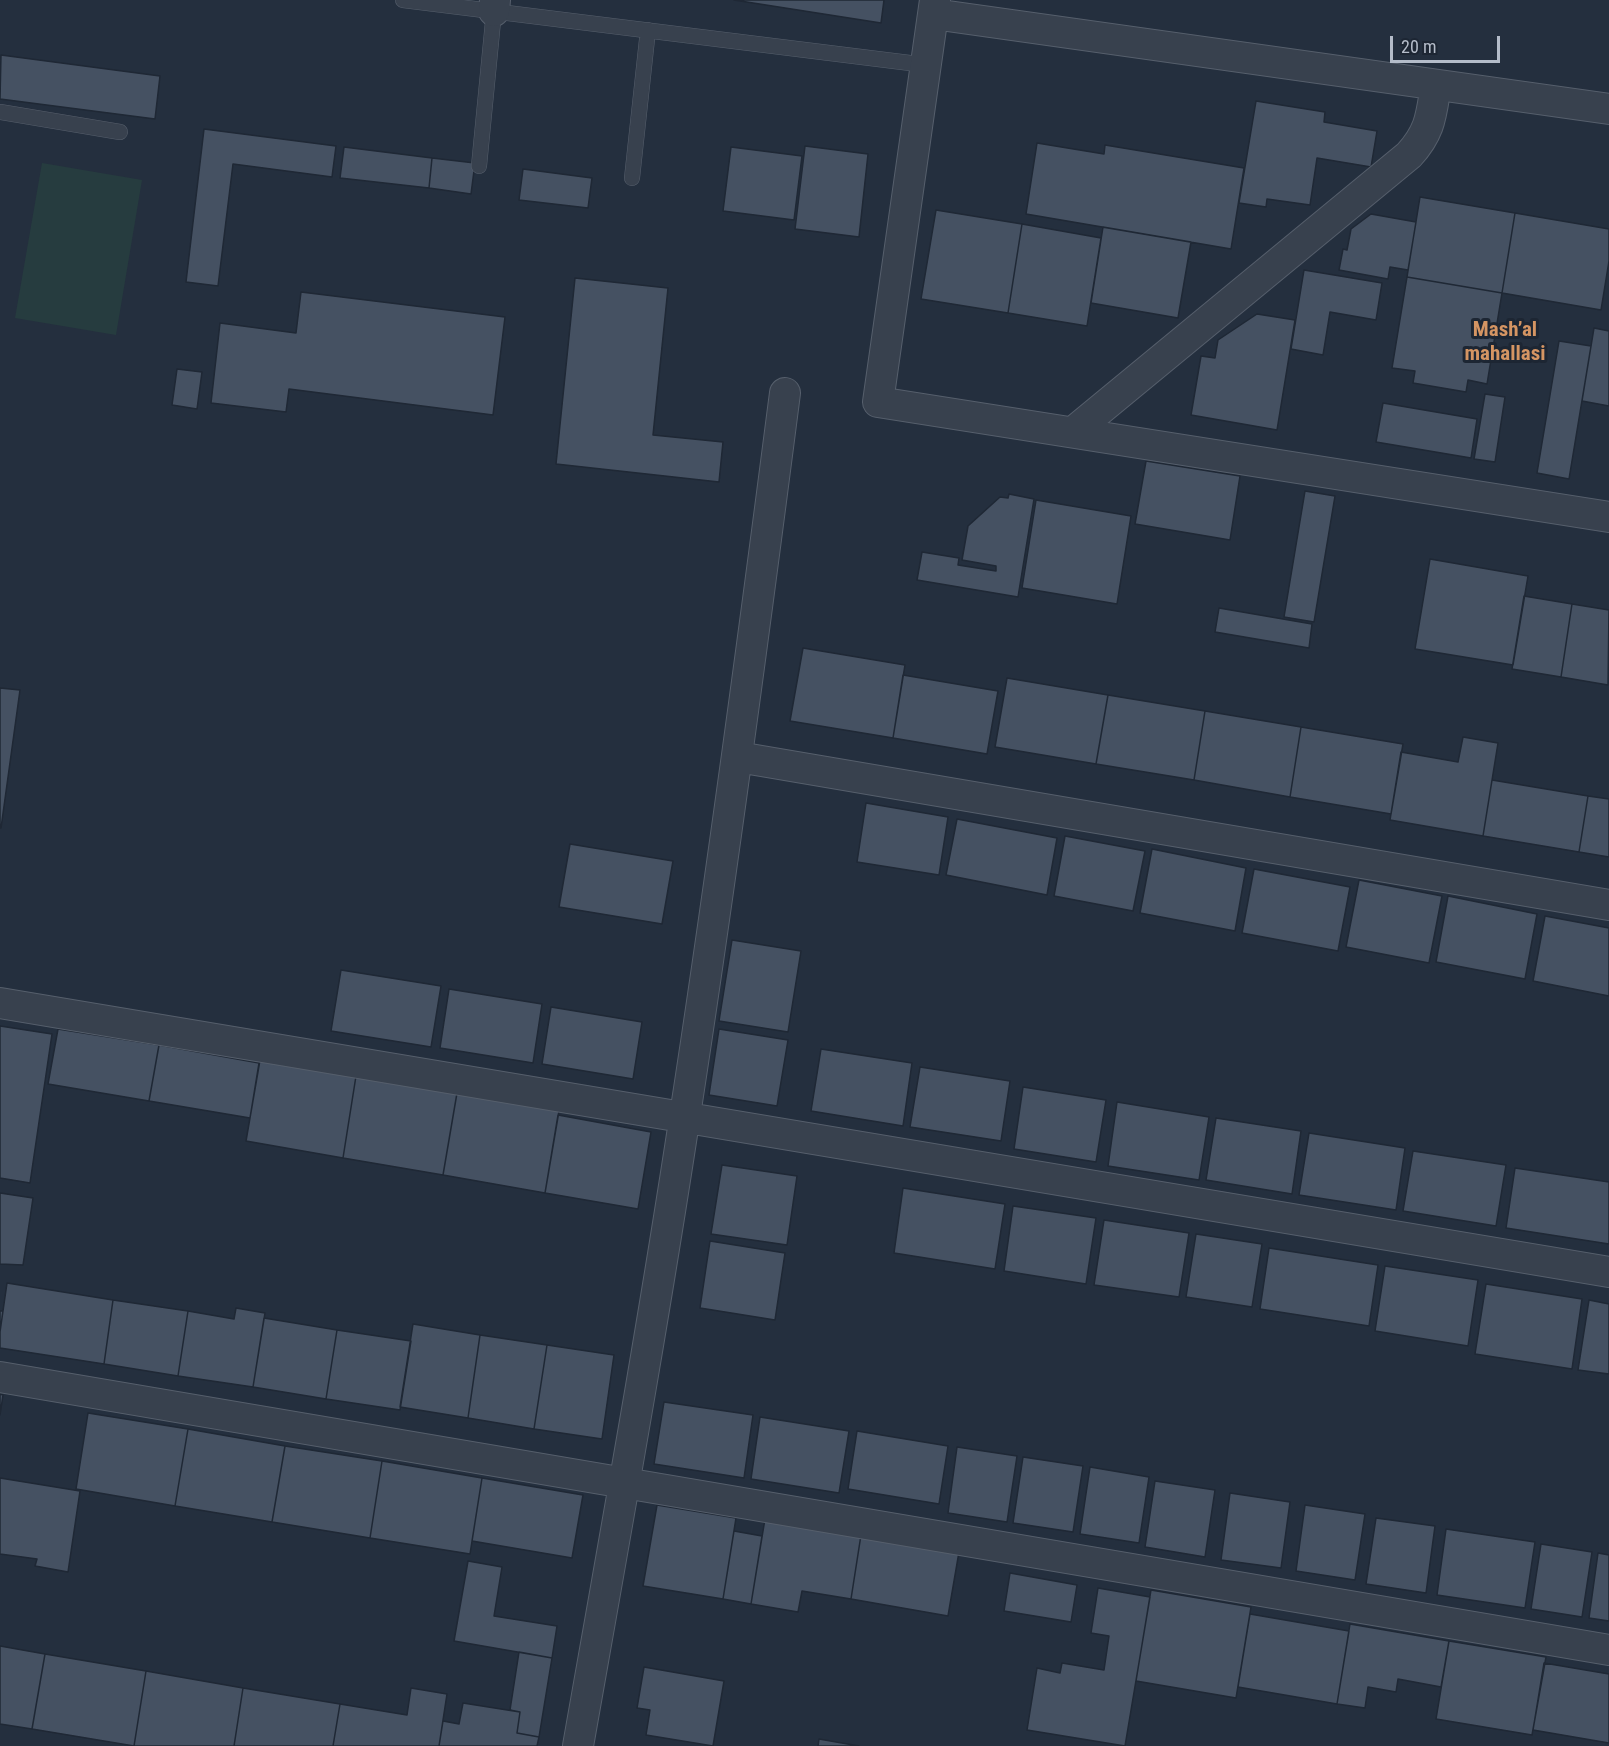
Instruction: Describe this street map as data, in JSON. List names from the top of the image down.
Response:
{
  "districts": ["Mashʼal mahallasi"],
  "scale_bar": "20 m"
}
